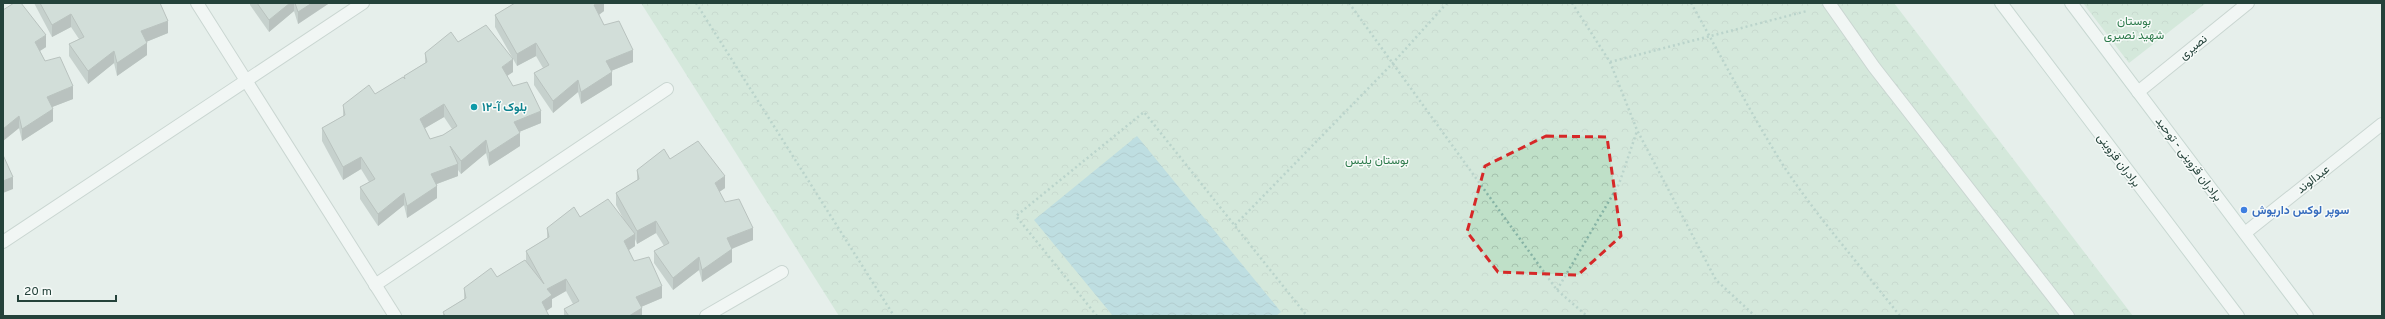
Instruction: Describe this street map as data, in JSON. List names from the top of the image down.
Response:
{
  "streets": {
    "main road": [
      "نصیری",
      "برادران قزوینی - توحید",
      "برادران قزوینی",
      "عبدالوند"
    ]
  },
  "crossings": [
    ["نصیری", "برادران قزوینی - توحید"],
    ["برادران قزوینی - توحید", "عبدالوند"]
  ],
  "parks": ["بوستان شهید نصیری", "بوستان پلیس"],
  "places": ["بلوک آ-۱۲", "سوپر لوکس داریوش"],
  "scale_bar": "20 m"
}
